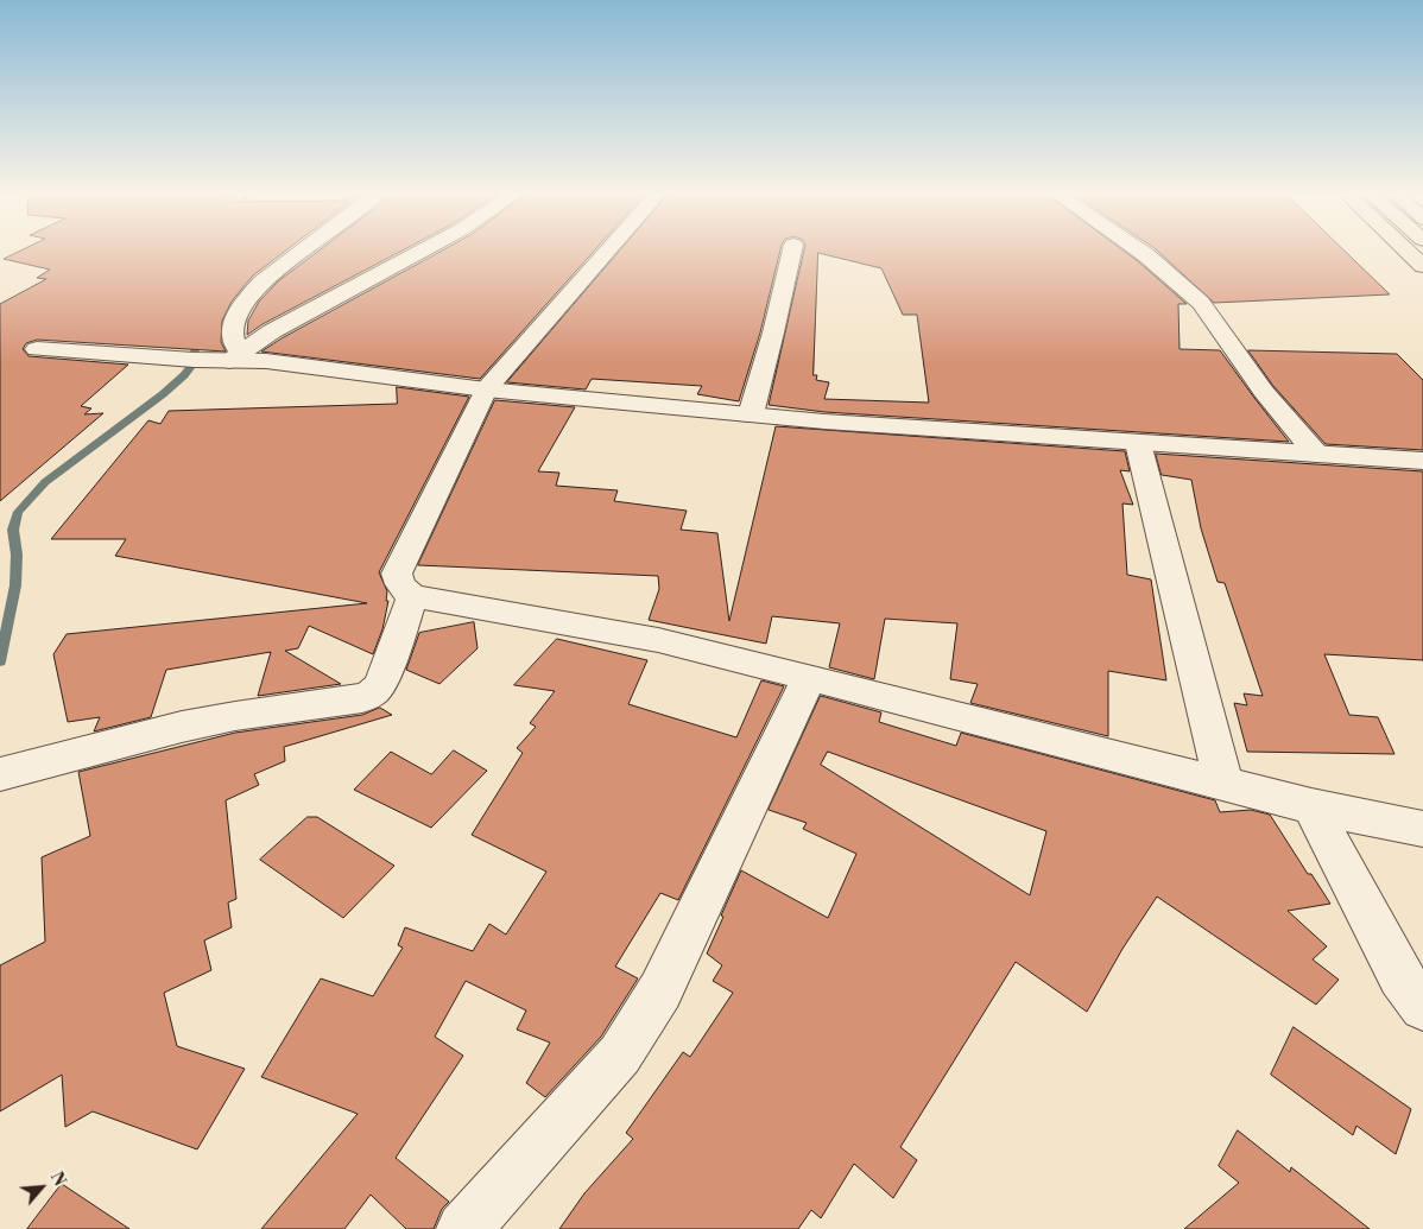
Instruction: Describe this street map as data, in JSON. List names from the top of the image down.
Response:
{
  "north": "top right"
}
